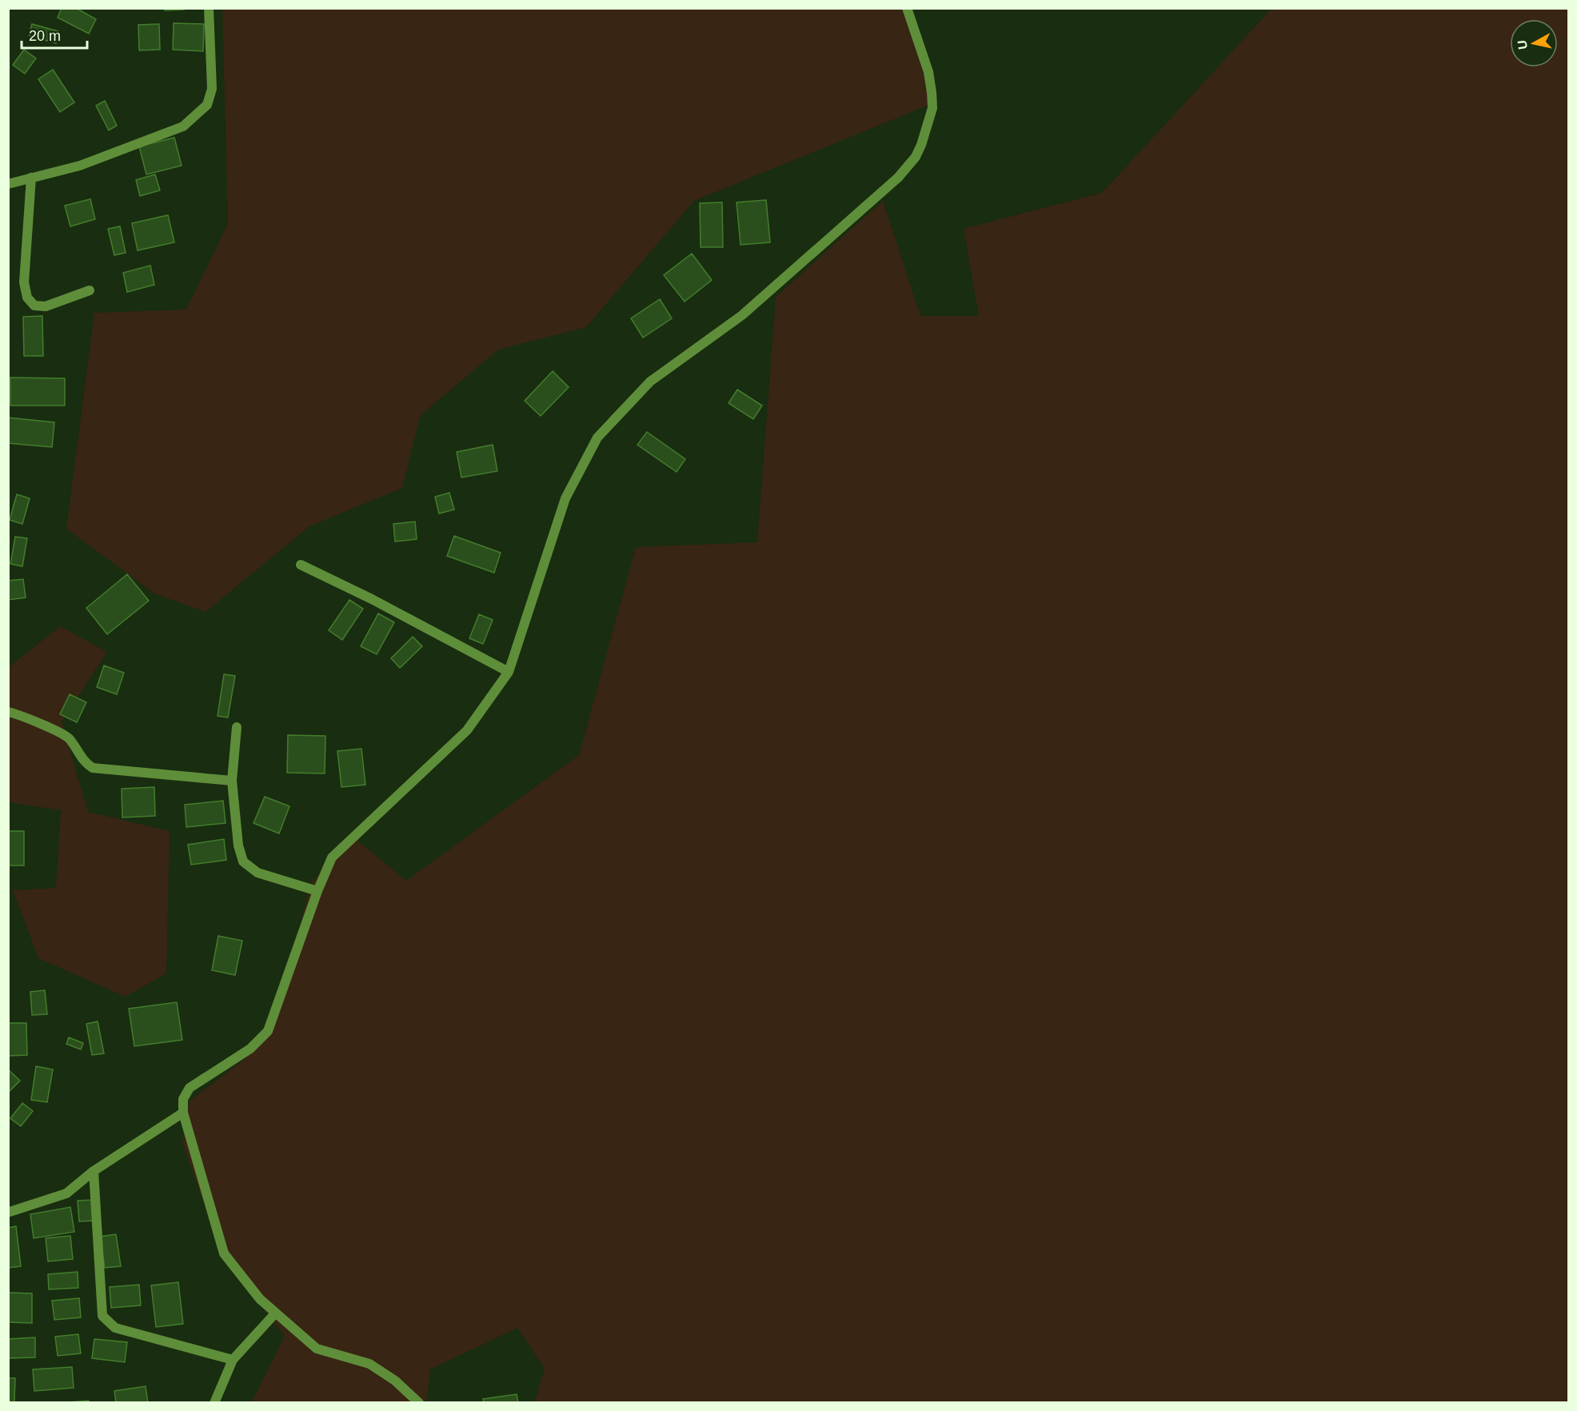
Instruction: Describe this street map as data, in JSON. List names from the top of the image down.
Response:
{
  "scale_bar": "20 m",
  "north": "left"
}
